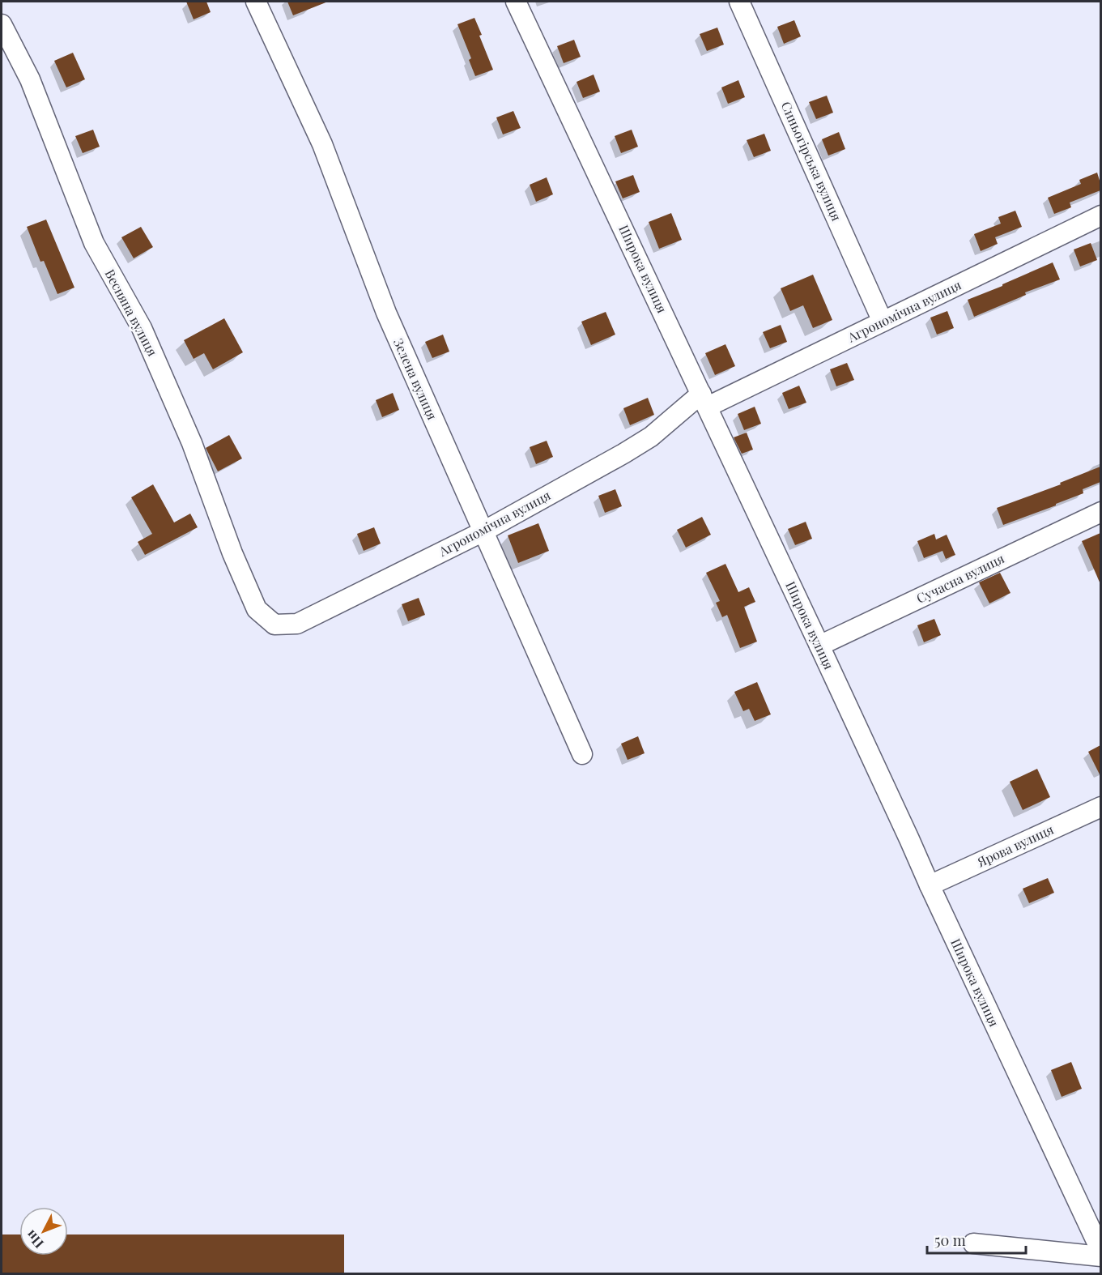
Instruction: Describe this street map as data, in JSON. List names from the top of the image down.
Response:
{
  "streets": {
    "street": [
      "Синьогірська вулиця",
      "Широка вулиця",
      "Агрономічна вулиця",
      "Весняна вулиця",
      "Зелена вулиця",
      "Сучасна вулиця",
      "Ярова вулиця"
    ]
  },
  "crossings": [
    ["Синьогірська вулиця", "Агрономічна вулиця"],
    ["Широка вулиця", "Агрономічна вулиця"],
    ["Широка вулиця", "Сучасна вулиця"],
    ["Широка вулиця", "Ярова вулиця"],
    ["Агрономічна вулиця", "Весняна вулиця"],
    ["Агрономічна вулиця", "Зелена вулиця"]
  ],
  "scale_bar": "50 m",
  "north": "bottom left"
}
